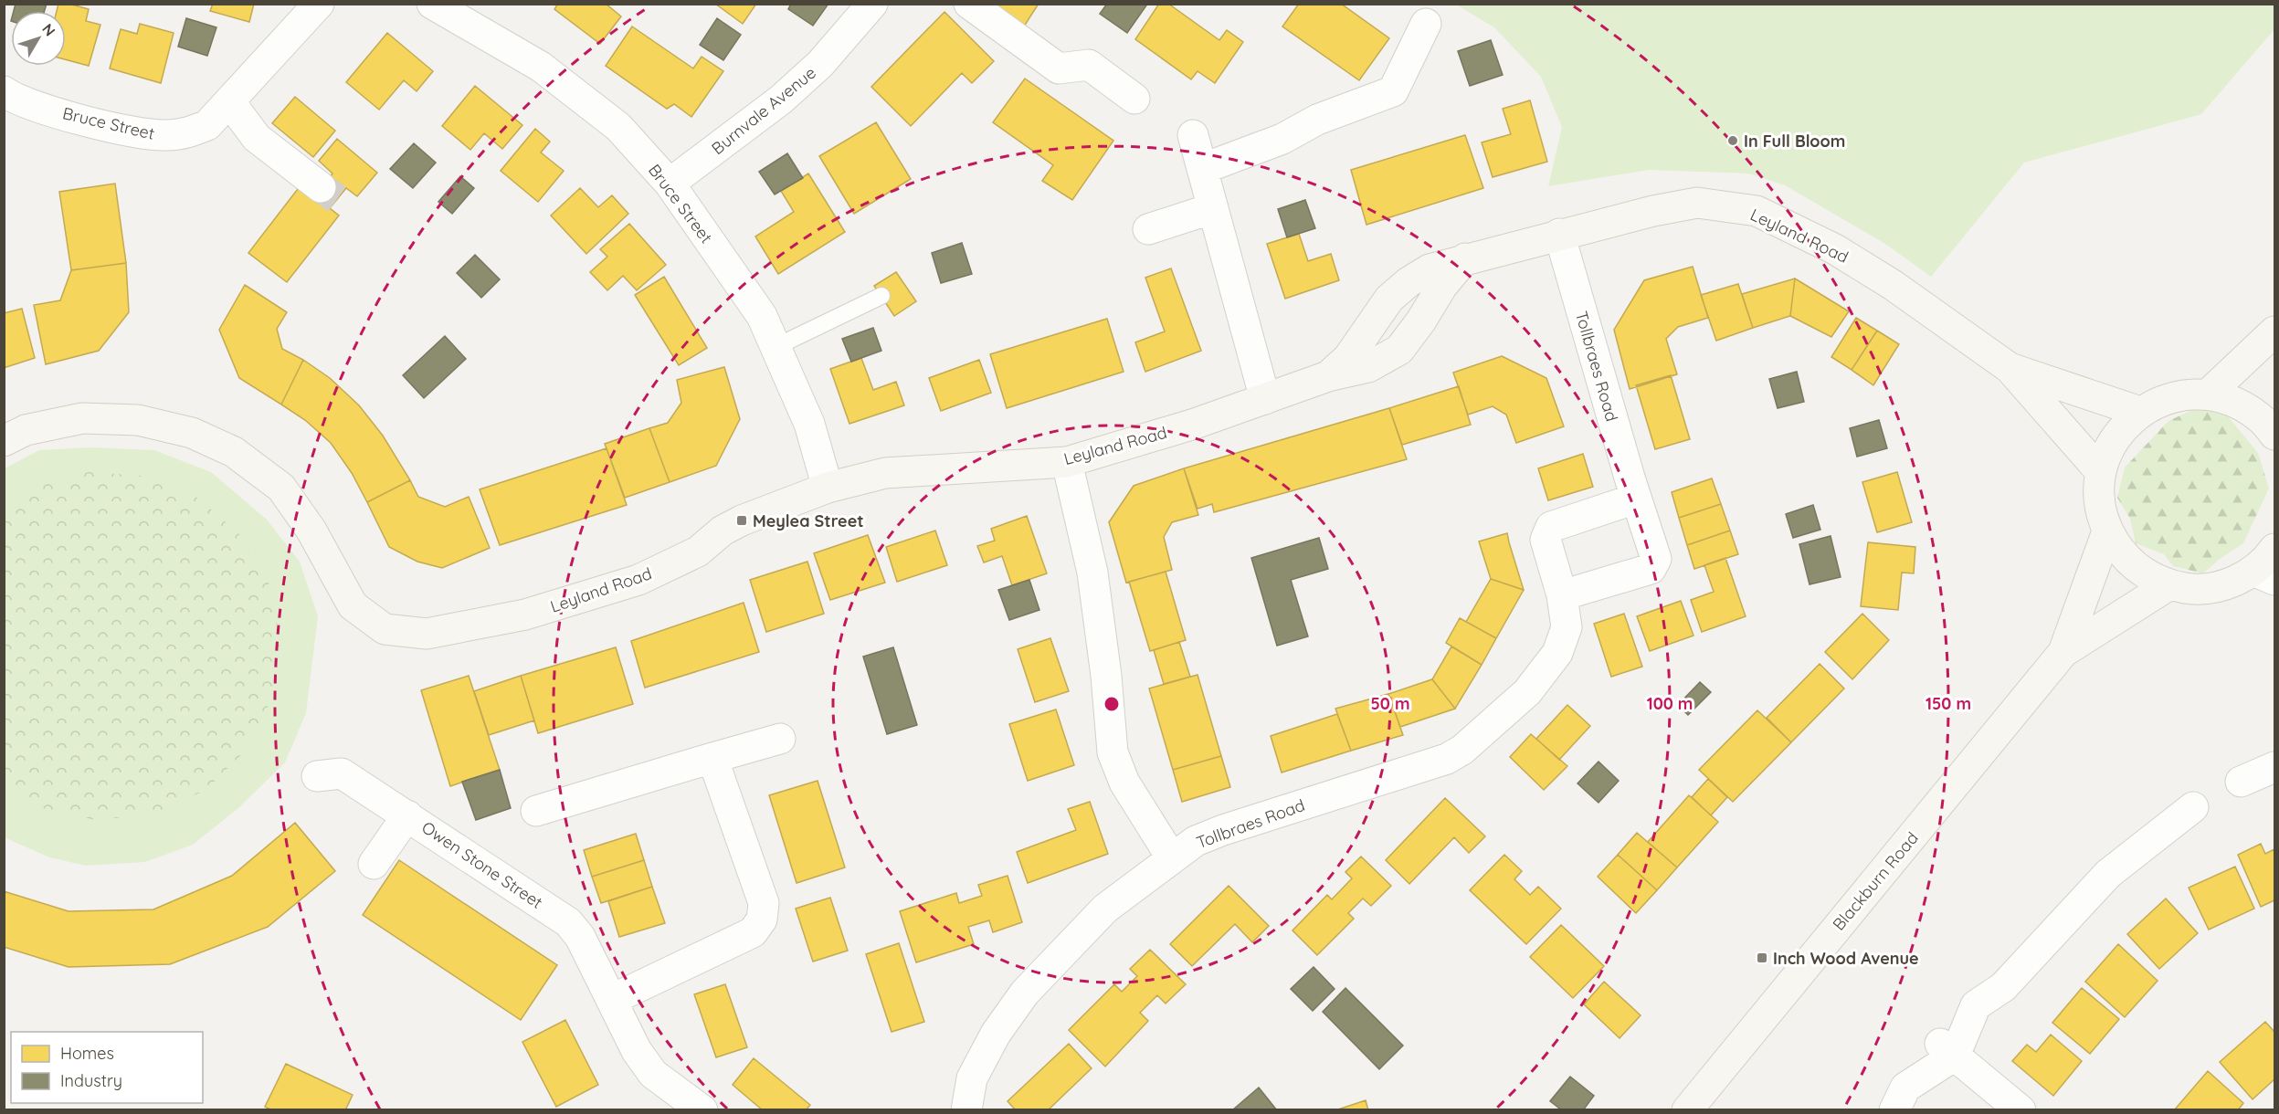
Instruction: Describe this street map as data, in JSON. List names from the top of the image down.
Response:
{
  "streets": {
    "street": [
      "Burnvale Avenue",
      "Bruce Street",
      "Leyland Road",
      "Tollbraes Road",
      "Owen Stone Street",
      "Blackburn Road"
    ]
  },
  "crossings": [
    ["Burnvale Avenue", "Bruce Street"],
    ["Bruce Street", "Leyland Road"],
    ["Leyland Road", "Tollbraes Road"]
  ],
  "places": {
    "other": ["In Full Bloom"],
    "transit": ["Meylea Street", "Inch Wood Avenue"]
  },
  "legend": ["Homes", "Industry"],
  "north": "top right",
  "rings": ["50 m", "100 m", "150 m"]
}
